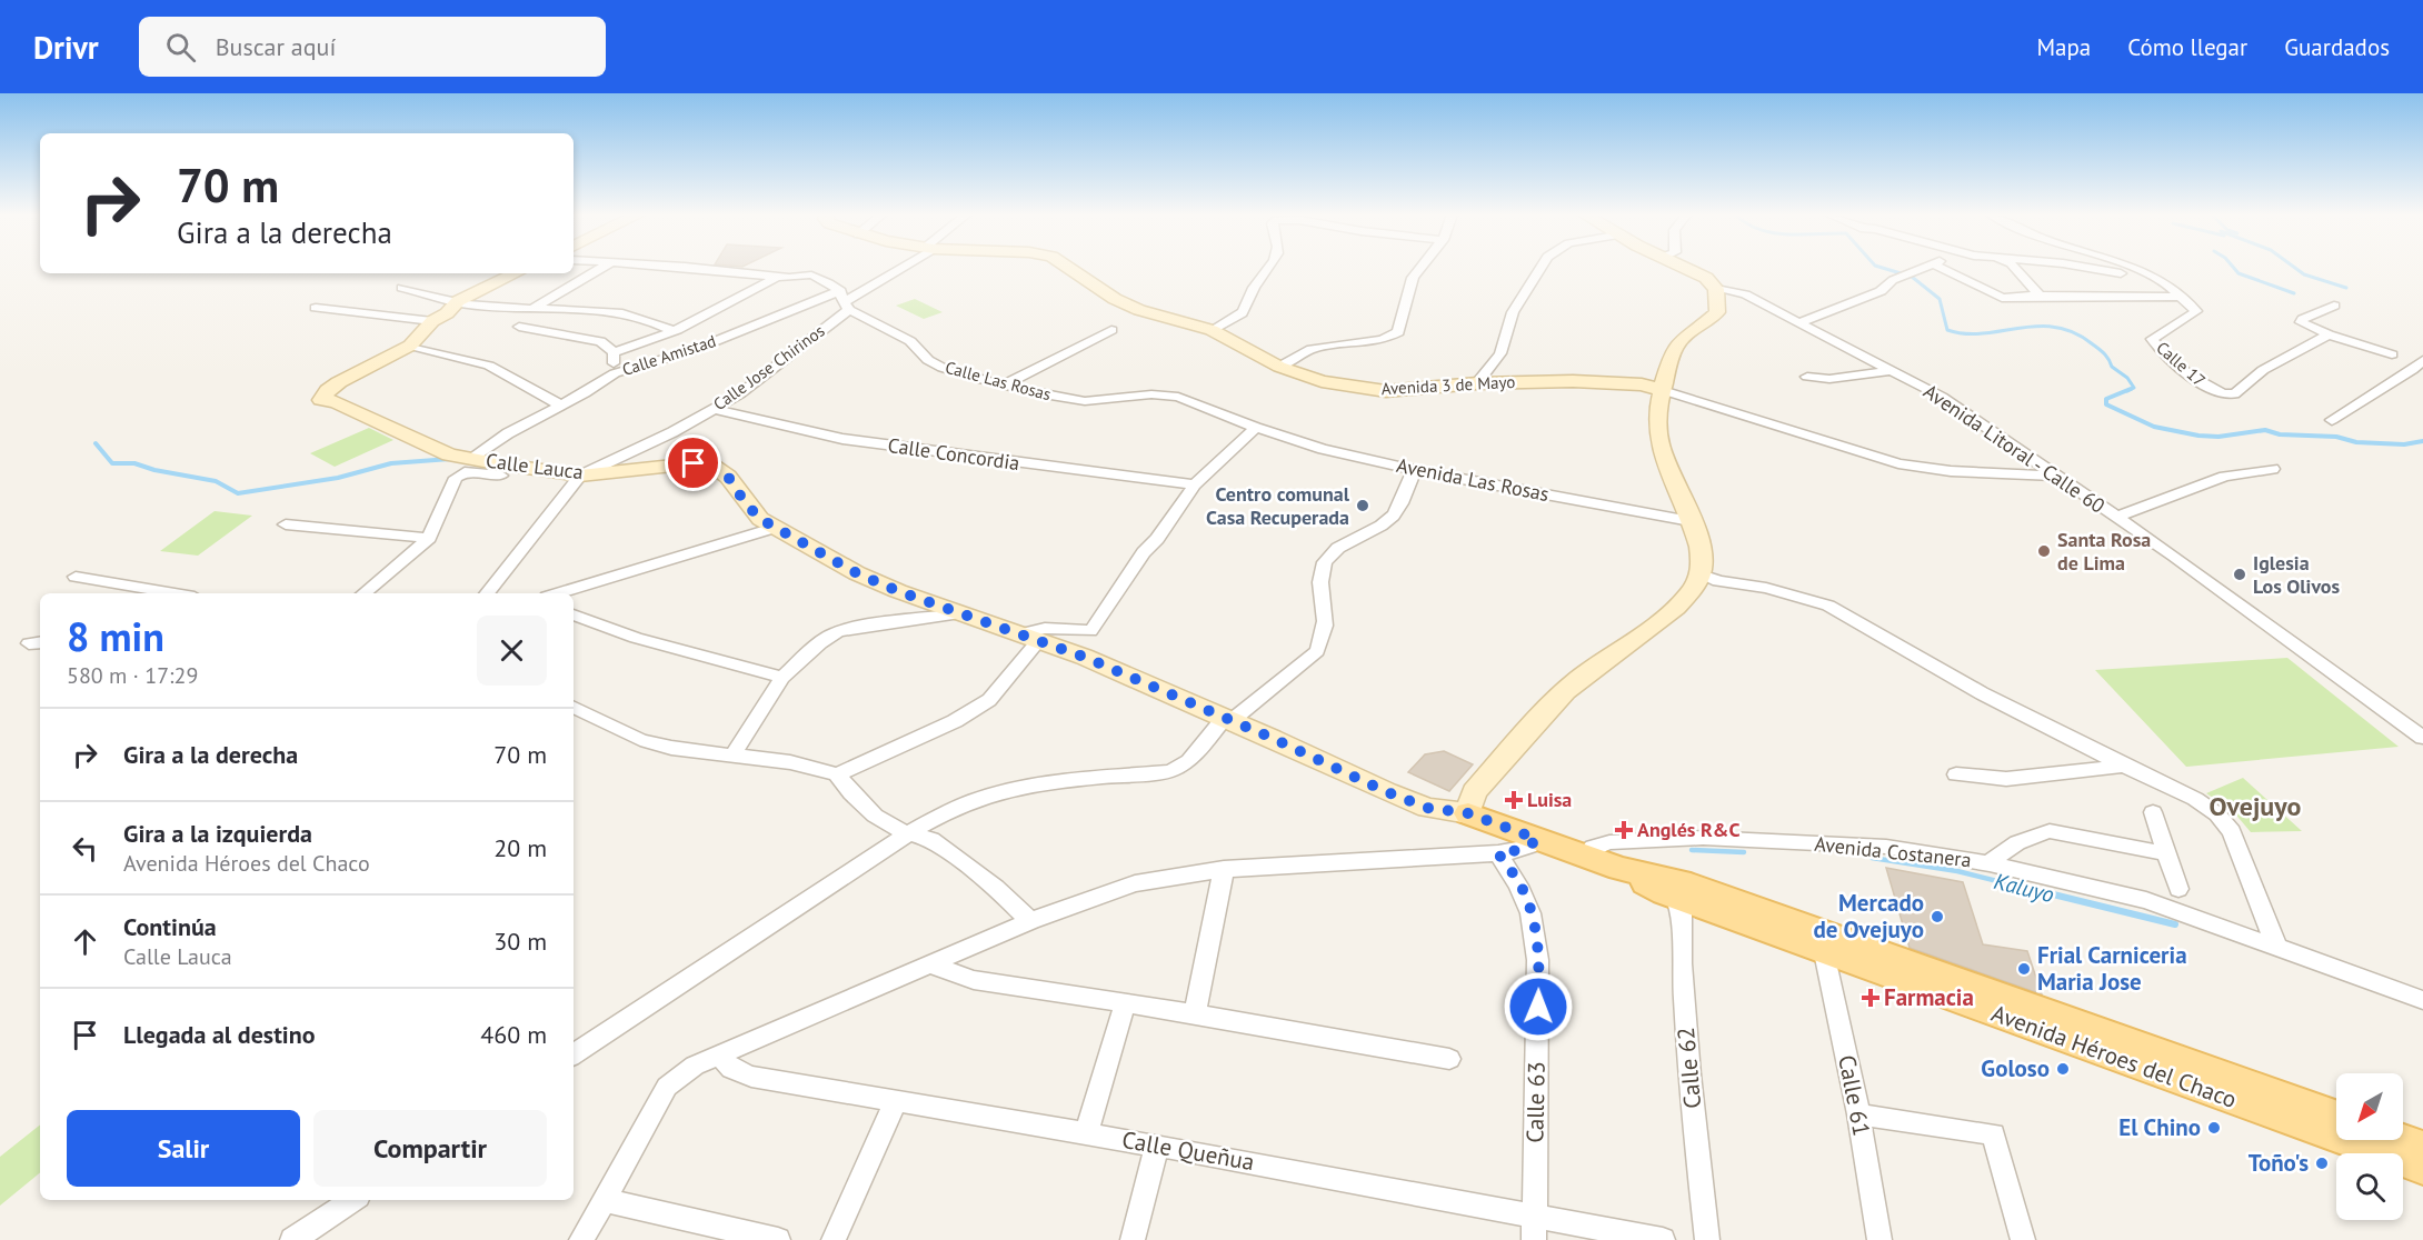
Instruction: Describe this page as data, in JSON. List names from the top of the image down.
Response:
{
  "streets": {
    "main road": ["Avenida Héroes del Chaco"],
    "street": [
      "Calle Amistad",
      "Calle 17",
      "Calle Jose Chirinos",
      "Calle Las Rosas",
      "Avenida 3 de Mayo",
      "Avenida Litoral - Calle 60",
      "Calle Concordia",
      "Calle Lauca",
      "Avenida Las Rosas",
      "Avenida Costanera",
      "Calle 62",
      "Calle 61",
      "Calle 63",
      "Calle Queñua"
    ]
  },
  "crossings": [
    ["Calle Amistad", "Calle Jose Chirinos"],
    ["Calle Amistad", "Calle Las Rosas"],
    ["Calle Amistad", "Calle Lauca"],
    ["Calle Jose Chirinos", "Calle Las Rosas"],
    ["Calle Jose Chirinos", "Calle Concordia"],
    ["Calle Jose Chirinos", "Calle Lauca"],
    ["Calle Las Rosas", "Avenida Las Rosas"],
    ["Avenida 3 de Mayo", "Avenida Litoral - Calle 60"],
    ["Calle Lauca", "Avenida Héroes del Chaco"],
    ["Avenida Costanera", "Avenida Héroes del Chaco"],
    ["Avenida Héroes del Chaco", "Calle 62"],
    ["Avenida Héroes del Chaco", "Calle 61"],
    ["Calle 63", "Calle Queñua"]
  ],
  "districts": ["Ovejuyo"],
  "water": ["Kaluyo"],
  "places": {
    "other": [
      "Centro comunal Casa Recuperada",
      "Santa Rosa de Lima",
      "Iglesia Los Olivos",
      "Mercado de Ovejuyo",
      "Frial Carniceria Maria Jose",
      "Goloso",
      "El Chino",
      "Toño's"
    ],
    "health": ["Luisa", "Anglés R&C", "Farmacia"]
  },
  "north": "bottom left",
  "page": {
    "header": "Drivr",
    "search": "Buscar aquí",
    "nav": ["Mapa", "Cómo llegar", "Guardados"],
    "turn": ["70 m", "Gira a la derecha"],
    "heading": ["8 min", "580 m · 17:29"],
    "list": [
      {
        "name": "Gira a la derecha",
        "value": "70 m"
      },
      {
        "name": "Gira a la izquierda",
        "note": "Avenida Héroes del Chaco",
        "value": "20 m"
      },
      {
        "name": "Continúa",
        "note": "Calle Lauca",
        "value": "30 m"
      },
      {
        "name": "Llegada al destino",
        "value": "460 m"
      }
    ],
    "buttons": ["Salir", "Compartir"]
  }
}
